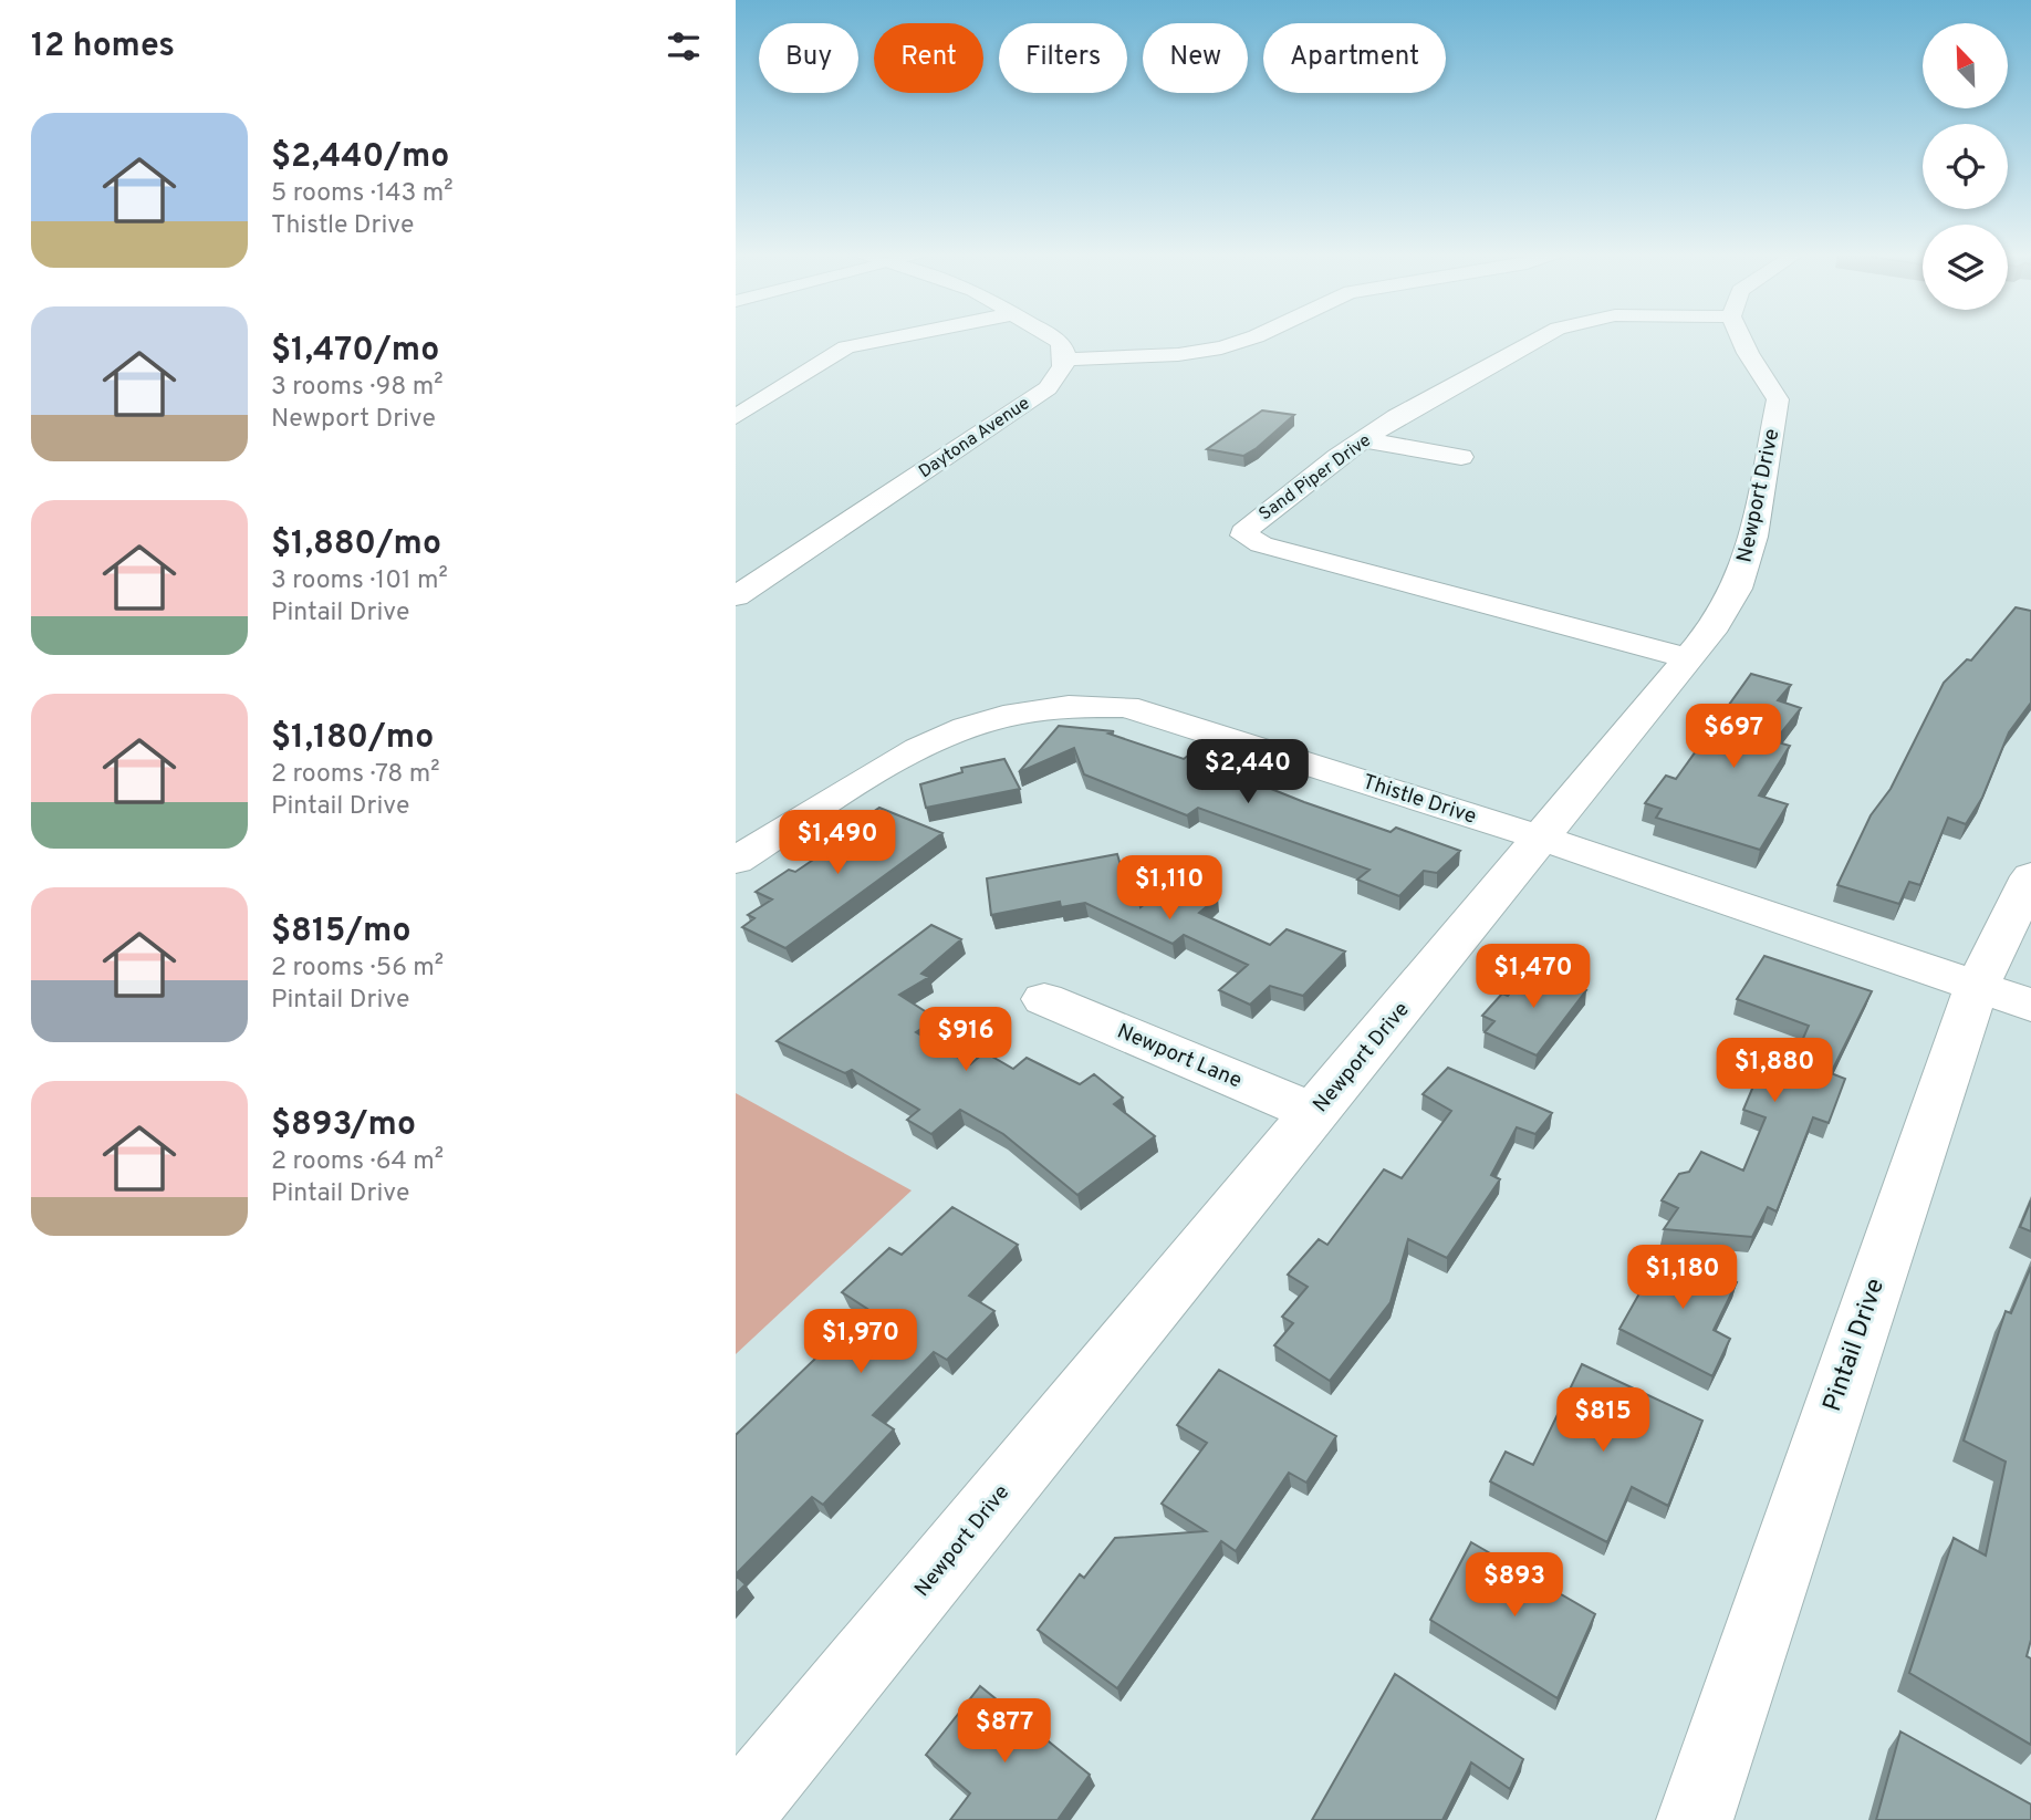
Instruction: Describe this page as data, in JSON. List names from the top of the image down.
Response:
{
  "streets": {
    "street": [
      "Daytona Avenue",
      "Sand Piper Drive",
      "Newport Drive",
      "Thistle Drive",
      "Newport Lane",
      "Pintail Drive"
    ]
  },
  "crossings": [
    ["Sand Piper Drive", "Newport Drive"],
    ["Newport Drive", "Thistle Drive"],
    ["Newport Drive", "Newport Lane"],
    ["Thistle Drive", "Pintail Drive"]
  ],
  "north": "top left",
  "page": {
    "heading": "12 homes",
    "chip": [
      "Buy",
      "Rent",
      "Filters",
      "New",
      "Apartment"
    ],
    "list": [
      {
        "name": "$2,440/mo",
        "note": "5 rooms · 143 m² · Thistle Drive"
      },
      {
        "name": "$1,470/mo",
        "note": "3 rooms · 98 m² · Newport Drive"
      },
      {
        "name": "$1,880/mo",
        "note": "3 rooms · 101 m² · Pintail Drive"
      },
      {
        "name": "$1,180/mo",
        "note": "2 rooms · 78 m² · Pintail Drive"
      },
      {
        "name": "$815/mo",
        "note": "2 rooms · 56 m² · Pintail Drive"
      },
      {
        "name": "$893/mo",
        "note": "2 rooms · 64 m² · Pintail Drive"
      }
    ],
    "price": [
      "$697",
      "$2,440",
      "$1,490",
      "$1,110",
      "$1,470",
      "$916",
      "$1,880",
      "$1,180",
      "$1,970",
      "$815",
      "$893",
      "$877"
    ]
  }
}
